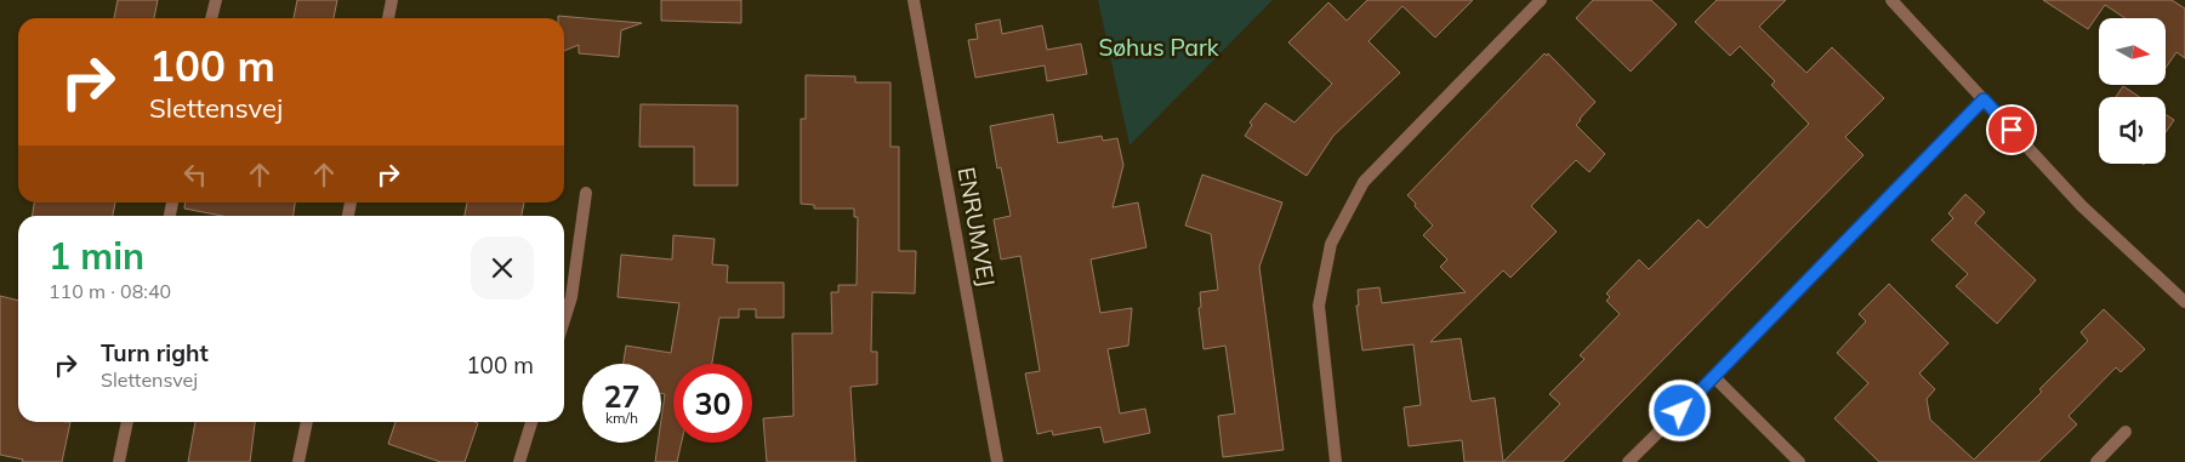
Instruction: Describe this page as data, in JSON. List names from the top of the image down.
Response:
{
  "streets": {
    "street": ["ENRUMVEJ"]
  },
  "parks": ["Søhus Park"],
  "north": "right",
  "page": {
    "turn": ["100 m", "Slettensvej"],
    "heading": ["1 min", "110 m · 08:40"],
    "list": [
      {
        "name": "Turn right",
        "note": "Slettensvej",
        "value": "100 m"
      }
    ],
    "speed": "27 km/h",
    "limit": "30"
  }
}
